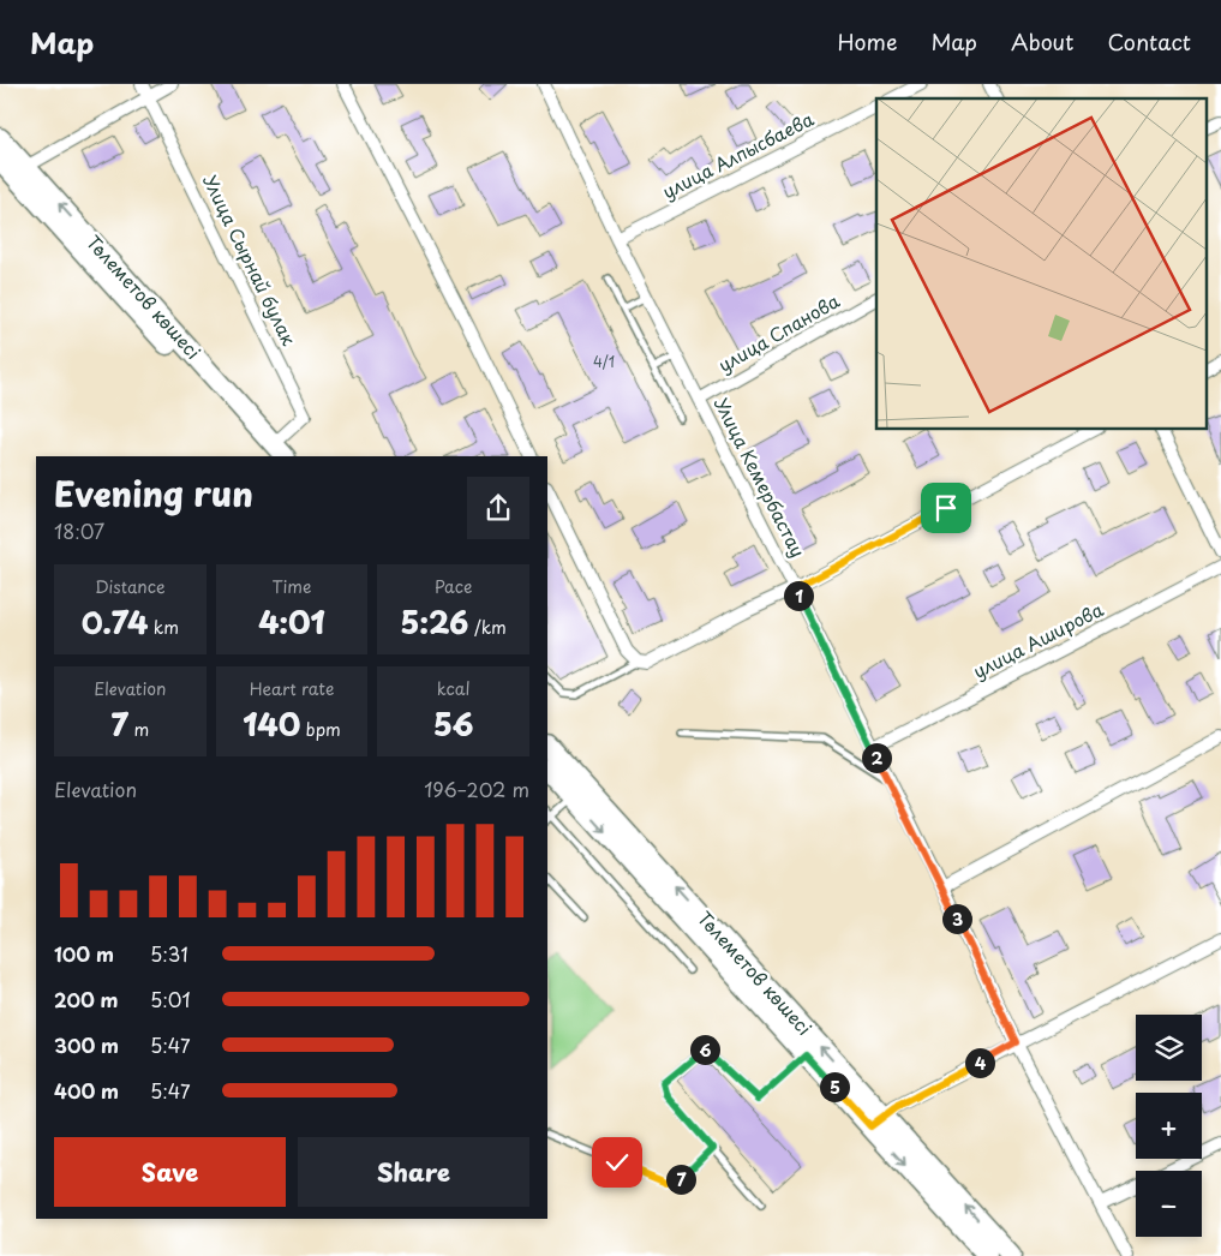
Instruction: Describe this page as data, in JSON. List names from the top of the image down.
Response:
{
  "streets": {
    "main road": ["Төлеметов көшесі"],
    "street": [
      "улица Алпысбаева",
      "Улица Сырнай булак",
      "улица Спанова",
      "Улица Кемербастау",
      "улица Аширова"
    ]
  },
  "crossings": [
    ["улица Алпысбаева", "Улица Кемербастау"],
    ["Улица Сырнай булак", "Төлеметов көшесі"],
    ["улица Спанова", "Улица Кемербастау"],
    ["Улица Кемербастау", "улица Аширова"]
  ],
  "house_numbers": ["4/1"],
  "page": {
    "header": "Map",
    "nav": [
      "Home",
      "Map",
      "About",
      "Contact"
    ],
    "heading": ["Evening run", "18:07"],
    "stats": [
      ["Distance", "0.74 km"],
      ["Time", "4:01"],
      ["Pace", "5:26 /km"],
      ["Elevation", "7 m"],
      ["Heart rate", "140 bpm"],
      ["kcal", "56"]
    ],
    "pins": [
      "1",
      "2",
      "3",
      "6",
      "4",
      "5",
      "7"
    ],
    "chart": ["Elevation", "196–202 m"],
    "list": [
      {
        "name": "100 m",
        "note": "5:31"
      },
      {
        "name": "200 m",
        "note": "5:01"
      },
      {
        "name": "300 m",
        "note": "5:47"
      },
      {
        "name": "400 m",
        "note": "5:47"
      }
    ],
    "map_buttons": ["+", "−"],
    "buttons": ["Save", "Share"]
  }
}
